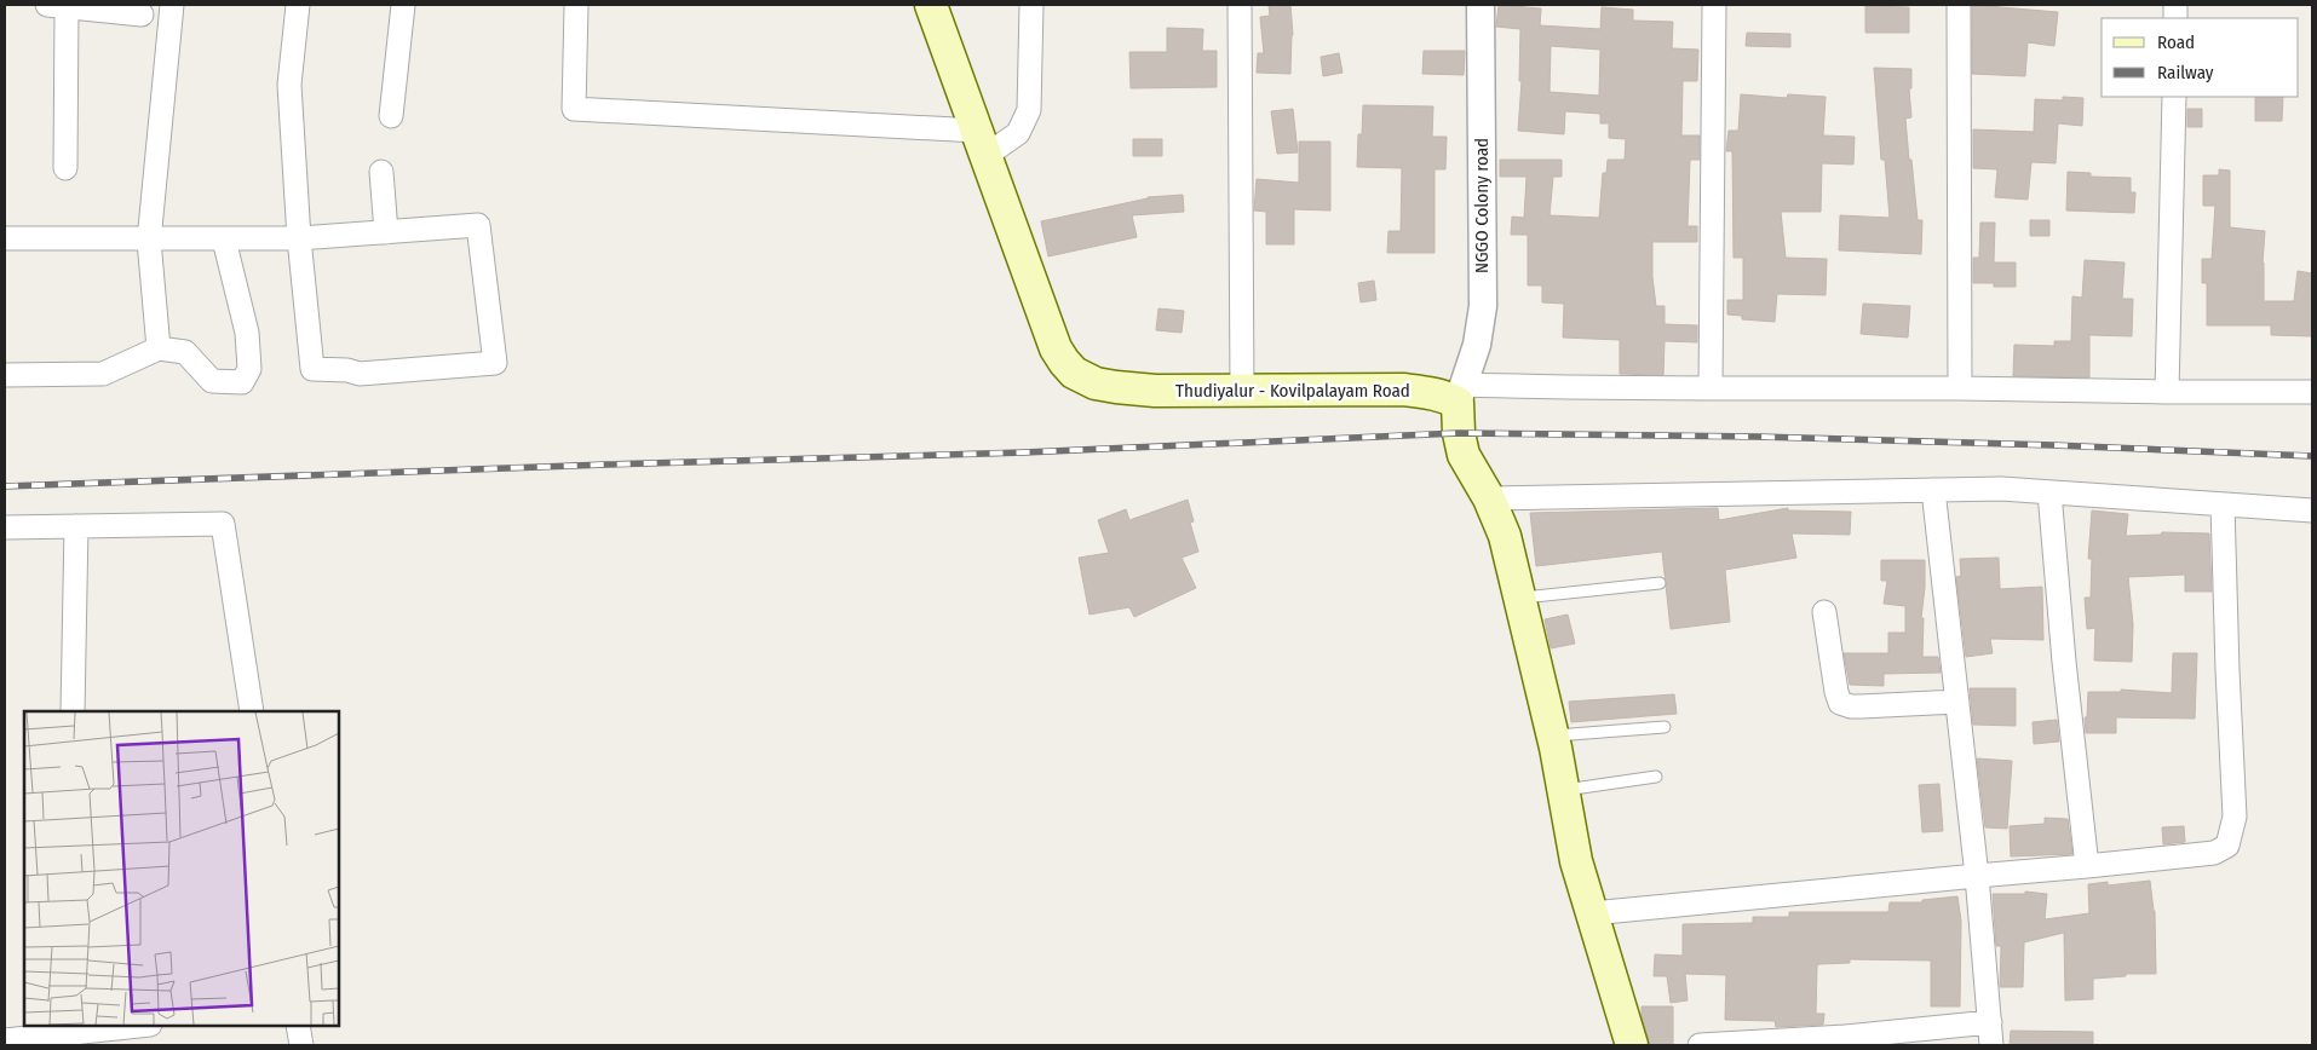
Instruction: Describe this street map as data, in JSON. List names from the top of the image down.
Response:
{
  "streets": {
    "main road": ["Thudiyalur - Kovilpalayam Road"],
    "street": ["NGGO Colony road"]
  },
  "crossings": [
    ["NGGO Colony road", "Thudiyalur - Kovilpalayam Road"]
  ],
  "legend": ["Road", "Railway"]
}
